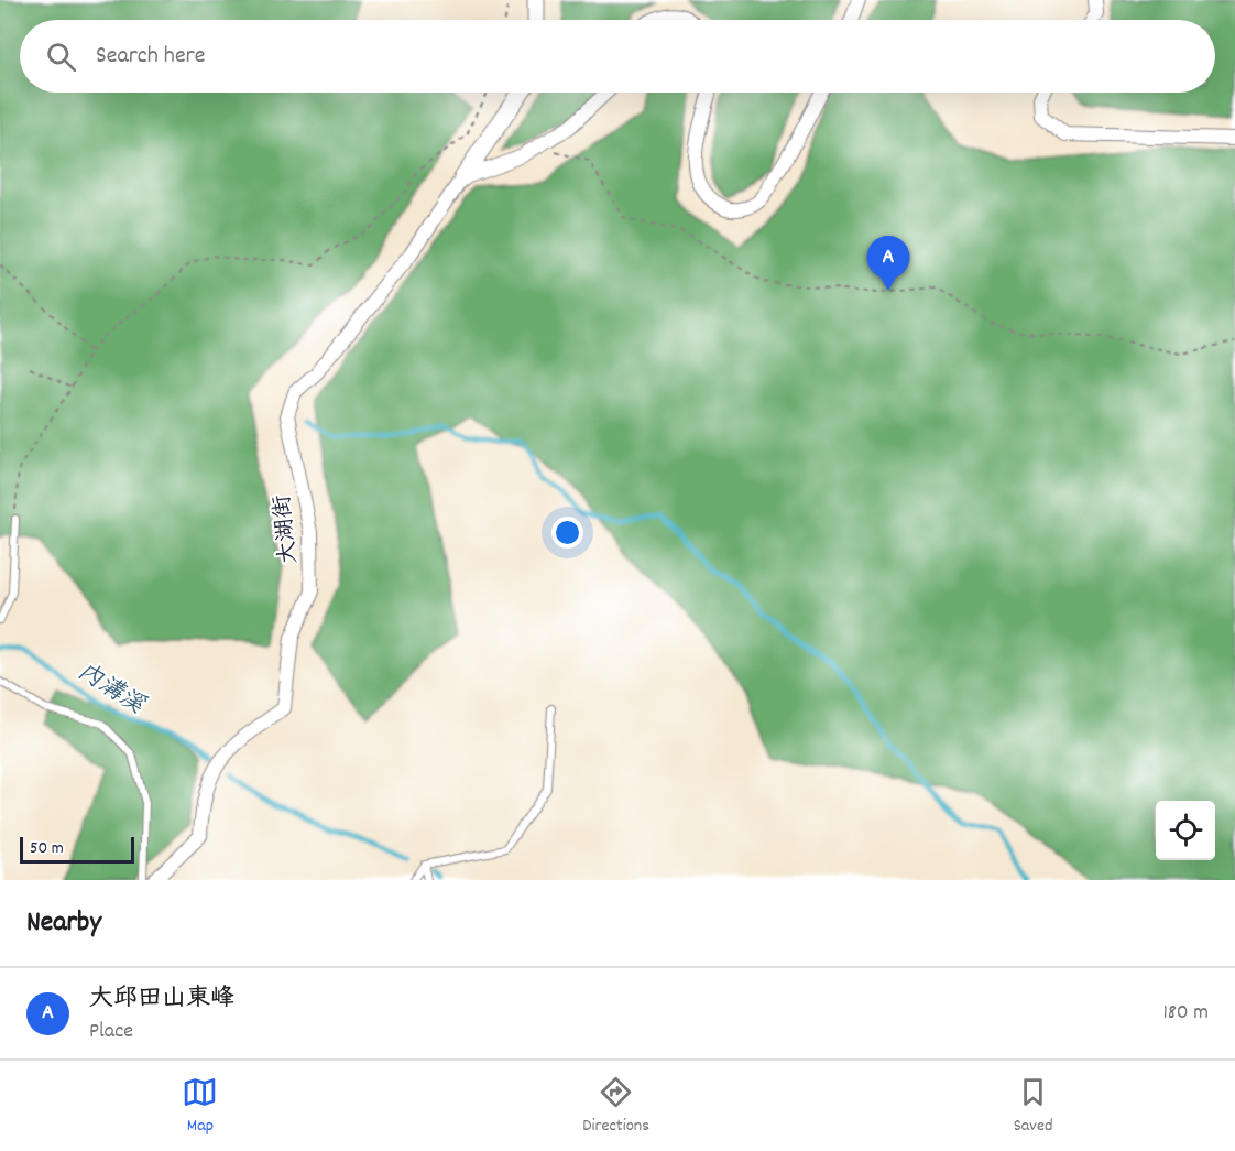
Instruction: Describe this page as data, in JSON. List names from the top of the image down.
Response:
{
  "streets": {
    "street": ["大湖街"]
  },
  "water": ["內溝溪"],
  "scale_bar": "50 m",
  "page": {
    "search": "Search here",
    "pins": "A",
    "scale": "50 m",
    "heading": "Nearby",
    "list": [
      {
        "mark": "A",
        "name": "大邱田山東峰",
        "note": "Place",
        "value": "180 m"
      }
    ],
    "nav": ["Map", "Directions", "Saved"]
  }
}
